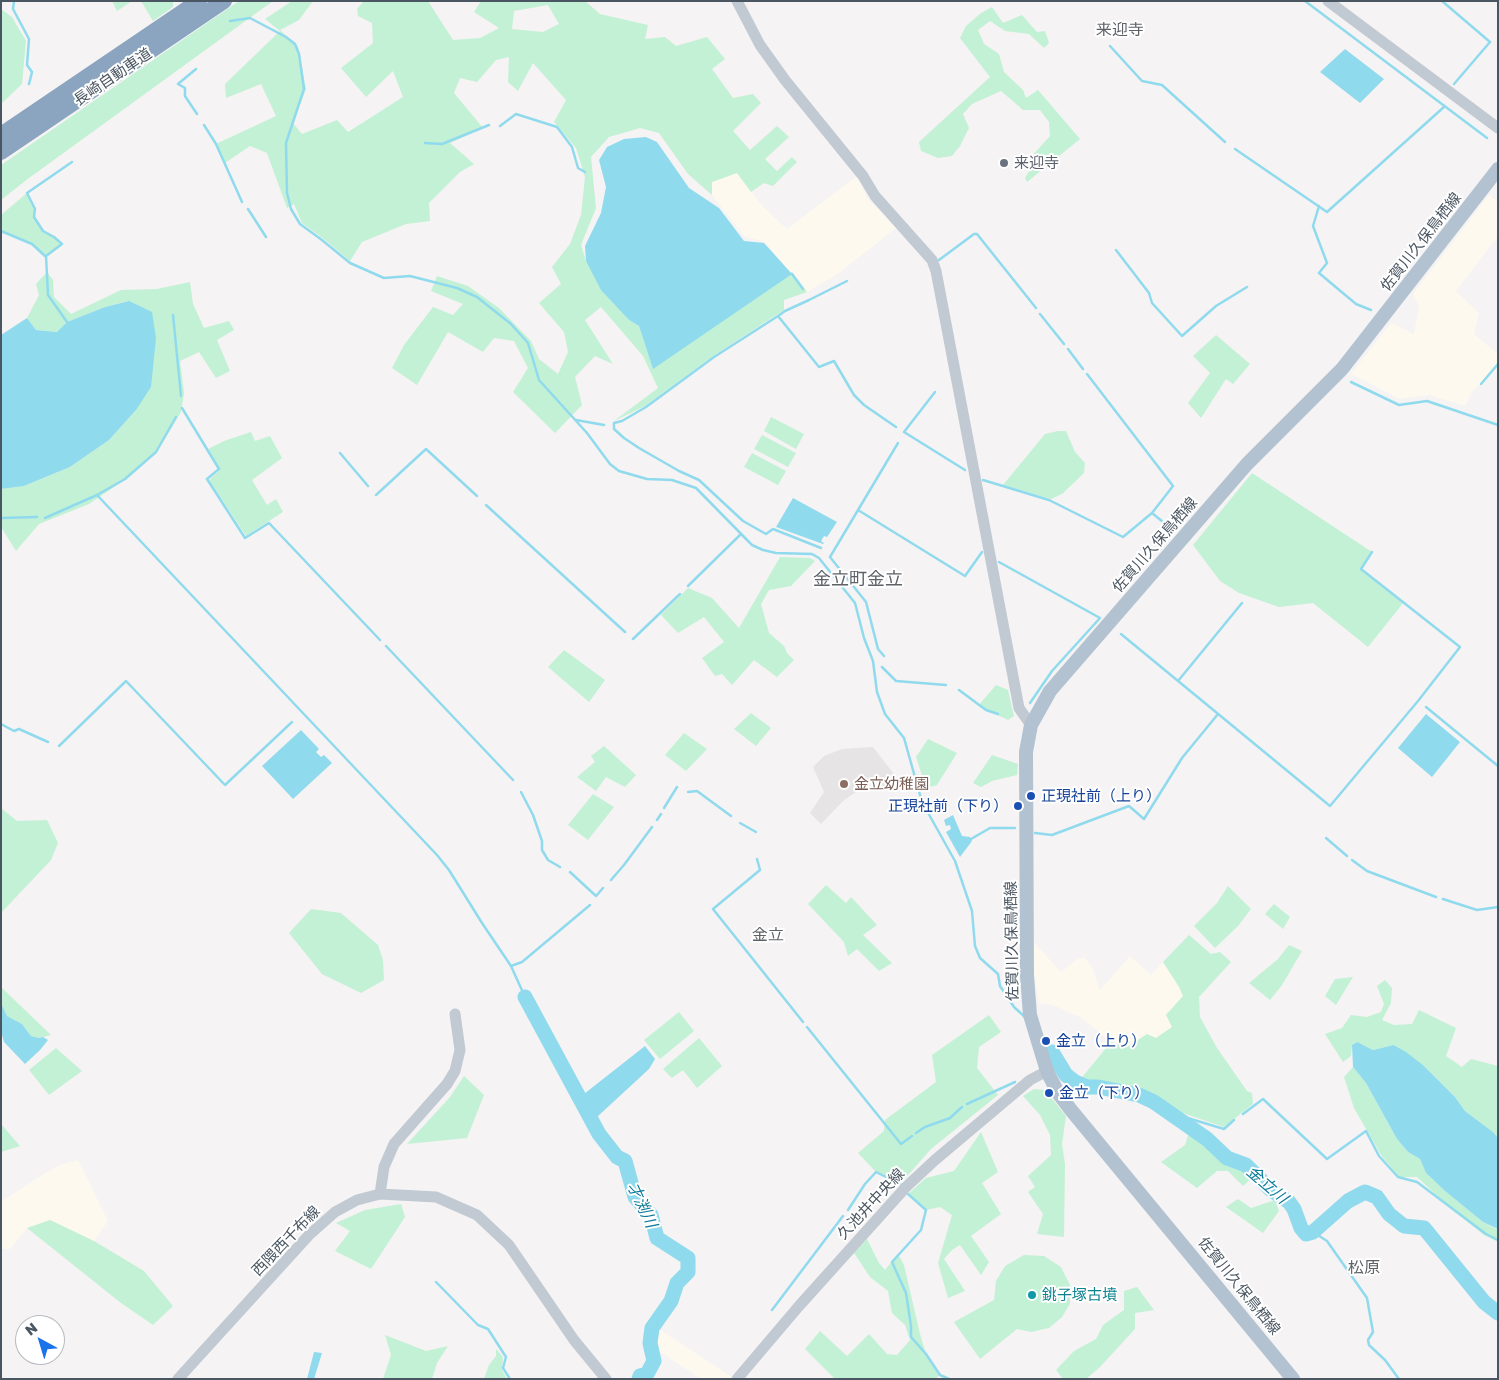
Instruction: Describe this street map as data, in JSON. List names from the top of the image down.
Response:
{
  "streets": {
    "highway": ["長崎自動車道"],
    "main road": ["佐賀川久保鳥栖線"],
    "street": ["久池井中央線", "西隈西千布線"]
  },
  "crossings": [
    ["佐賀川久保鳥栖線", "久池井中央線"]
  ],
  "districts": [
    "来迎寺",
    "金立町金立",
    "金立",
    "松原"
  ],
  "water": ["金立川", "才渕川"],
  "places": [
    "来迎寺",
    "金立幼稚園",
    "正現社前（上り）",
    "正現社前（下り）",
    "金立（上り）",
    "金立（下り）",
    "銚子塚古墳"
  ],
  "north": "top left"
}
